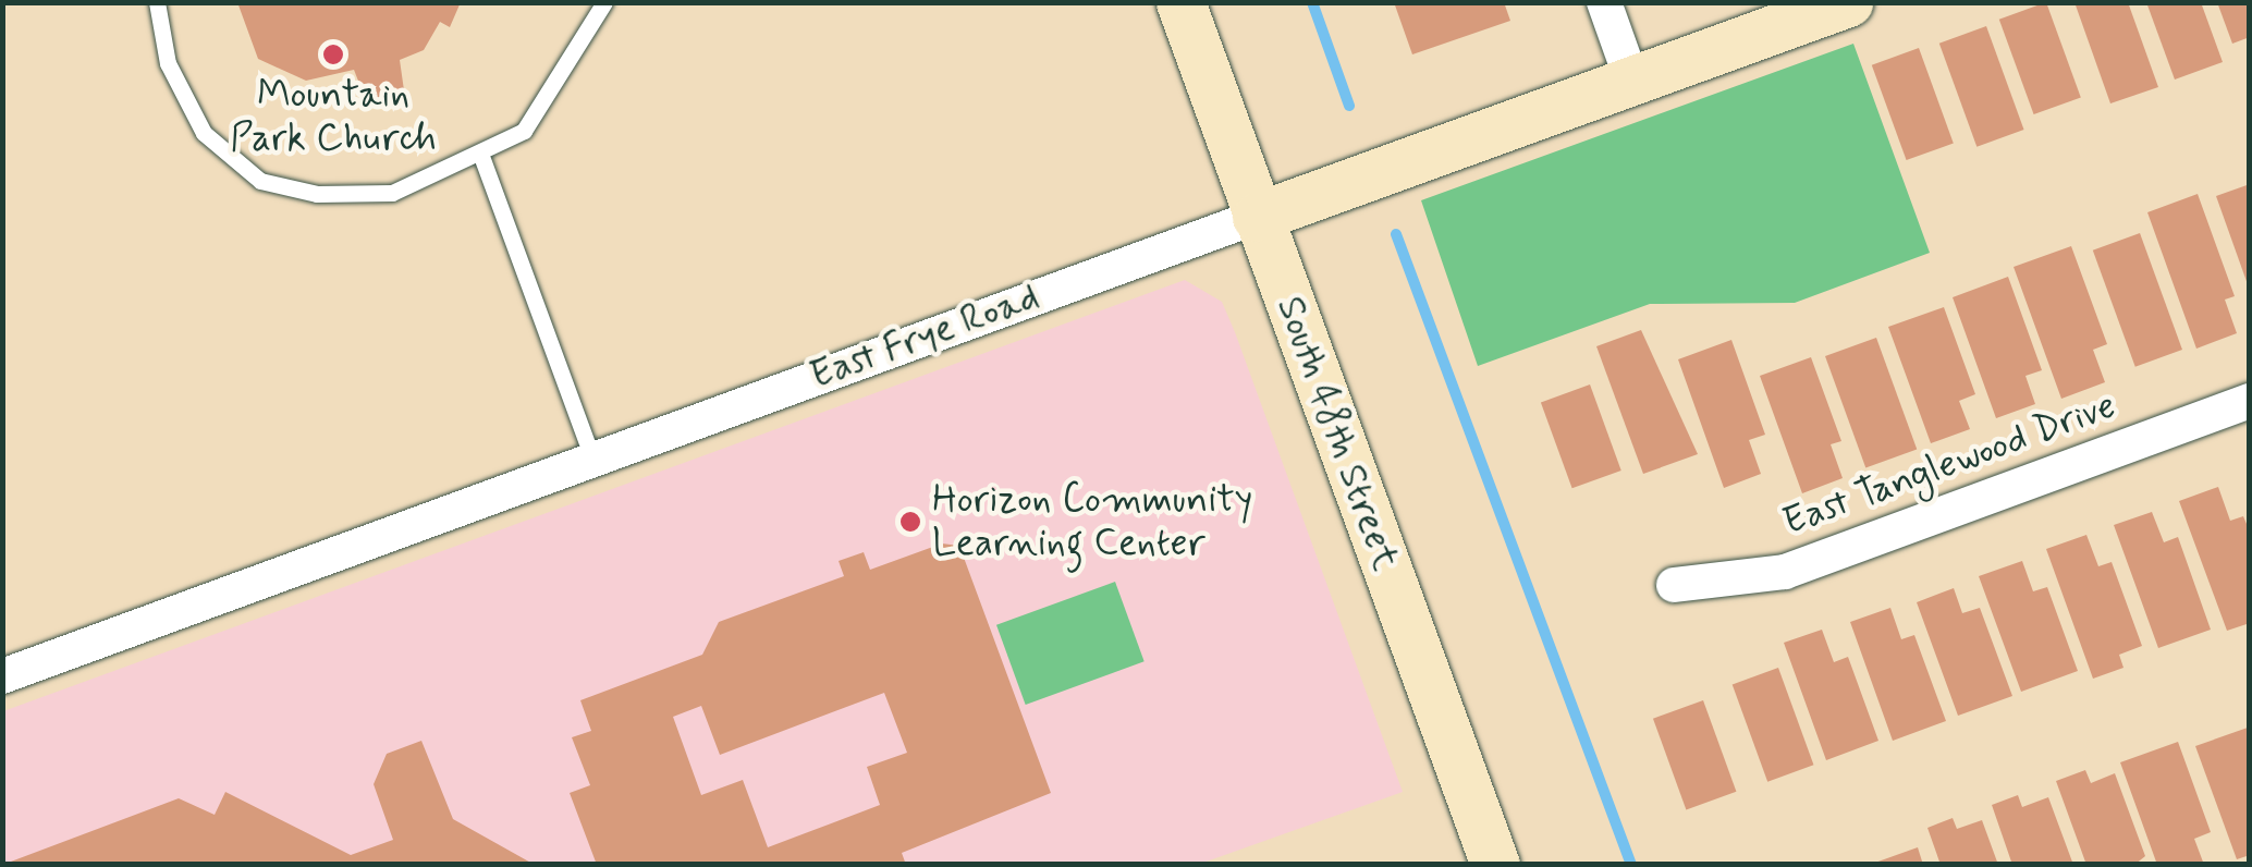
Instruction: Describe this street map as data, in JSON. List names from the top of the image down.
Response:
{
  "streets": {
    "street": ["East Frye Road", "South 48th Street", "East Tanglewood Drive"]
  },
  "crossings": [
    ["East Frye Road", "South 48th Street"]
  ],
  "places": ["Mountain Park Church", "Horizon Community Learning Center"]
}
